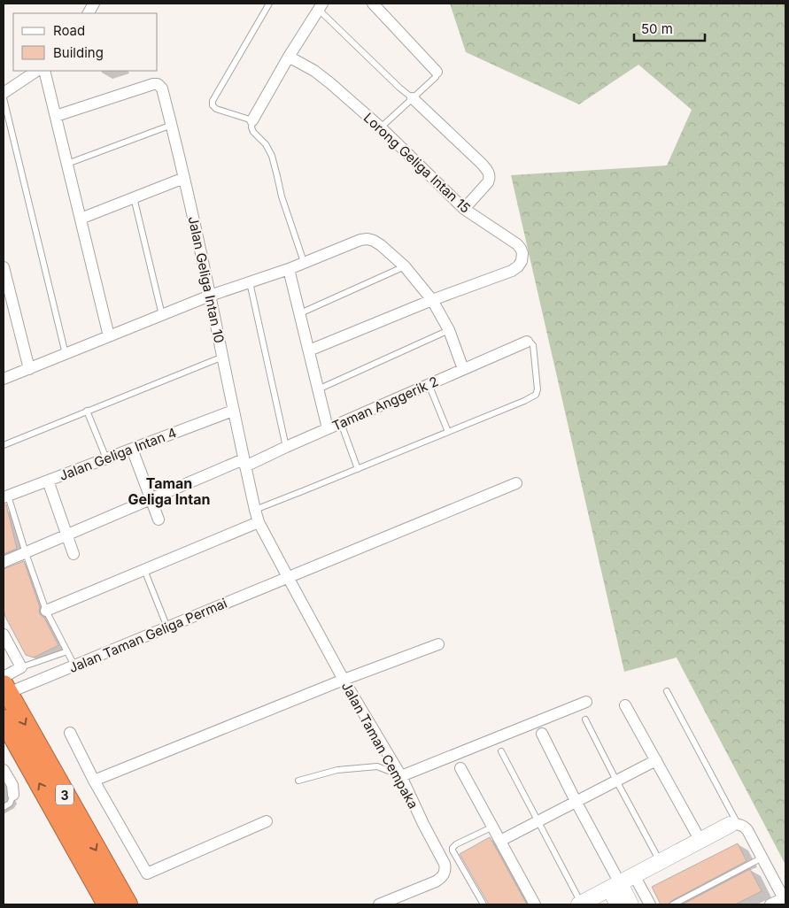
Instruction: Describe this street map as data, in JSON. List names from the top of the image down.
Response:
{
  "streets": {
    "highway": ["3"],
    "street": [
      "Lorong Geliga Intan 15",
      "Jalan Geliga Intan 10",
      "Taman Anggerik 2",
      "Jalan Geliga Intan 4",
      "Jalan Taman Geliga Permai",
      "Jalan Taman Cempaka"
    ]
  },
  "crossings": [
    ["Jalan Geliga Intan 10", "Taman Anggerik 2"],
    ["Jalan Geliga Intan 10", "Jalan Geliga Intan 4"],
    ["Jalan Geliga Intan 10", "Jalan Taman Geliga Permai"],
    ["Jalan Geliga Intan 10", "Jalan Taman Cempaka"],
    ["Jalan Taman Geliga Permai", "Jalan Taman Cempaka"],
    ["Jalan Taman Geliga Permai", "3"]
  ],
  "districts": ["Taman Geliga Intan"],
  "legend": ["Road", "Building"],
  "scale_bar": "50 m"
}
